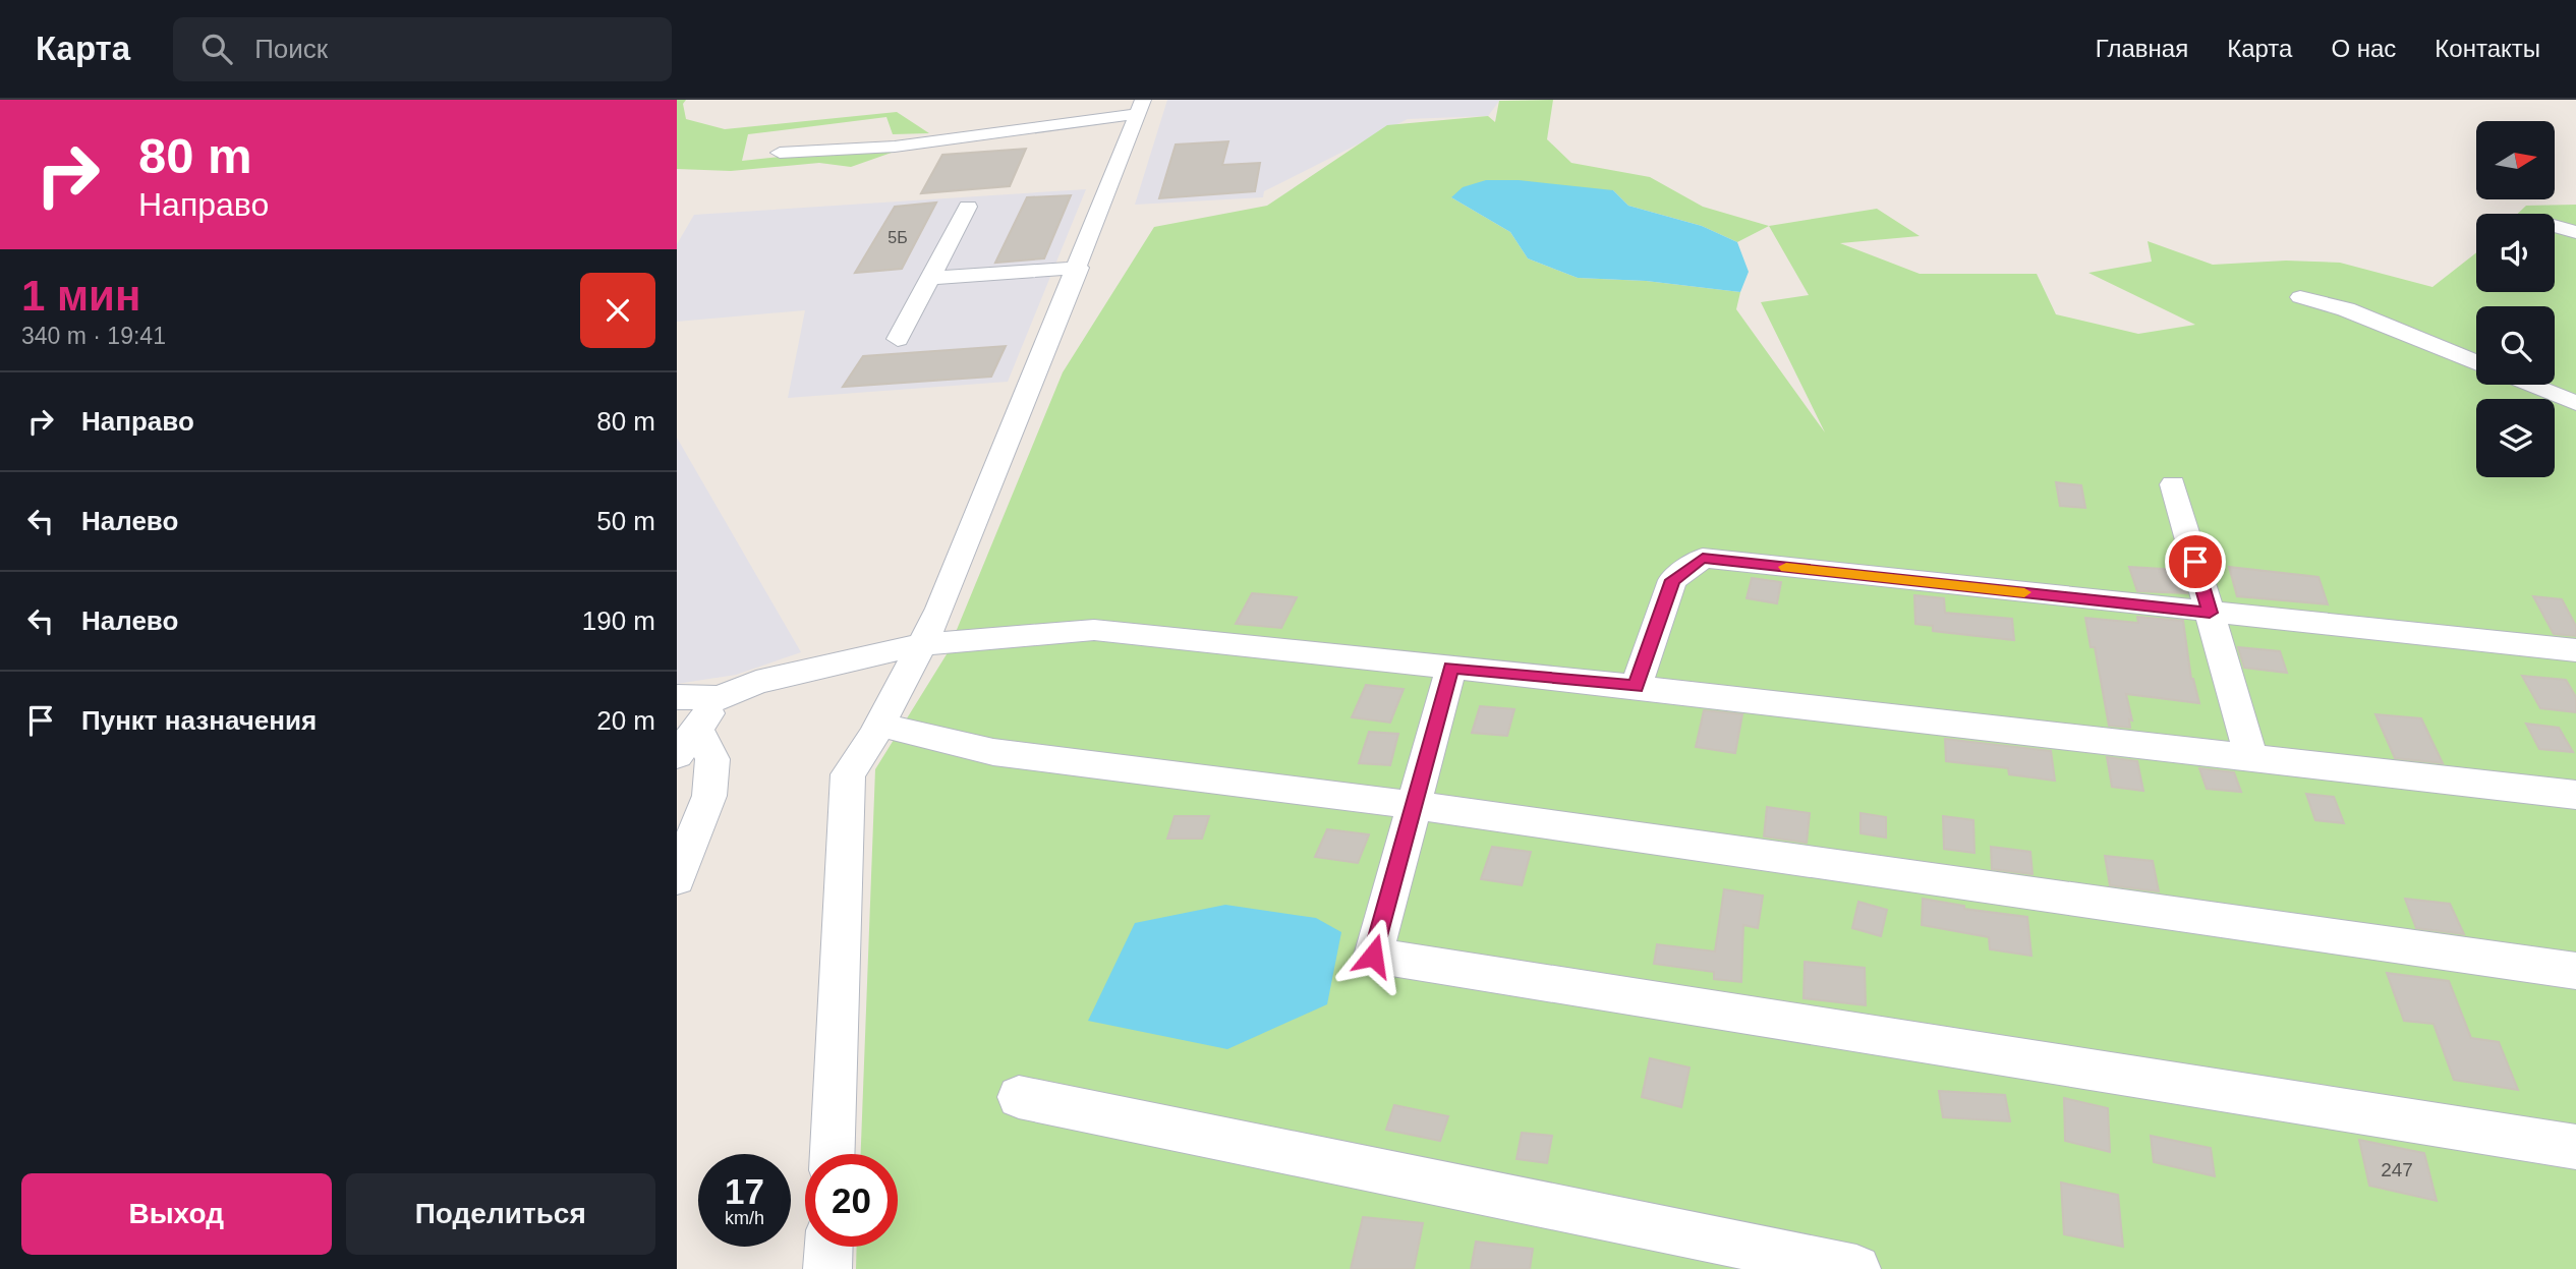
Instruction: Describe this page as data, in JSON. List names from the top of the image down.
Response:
{
  "house_numbers": ["5Б", "247"],
  "north": "right",
  "page": {
    "header": "Карта",
    "search": "Поиск",
    "nav": [
      "Главная",
      "Карта",
      "О нас",
      "Контакты"
    ],
    "turn": ["80 m", "Направо"],
    "heading": ["1 мин", "340 m · 19:41"],
    "list": [
      {
        "name": "Направо",
        "value": "80 m"
      },
      {
        "name": "Налево",
        "value": "50 m"
      },
      {
        "name": "Налево",
        "value": "190 m"
      },
      {
        "name": "Пункт назначения",
        "value": "20 m"
      }
    ],
    "speed": "17 km/h",
    "limit": "20",
    "buttons": ["Выход", "Поделиться"]
  }
}
